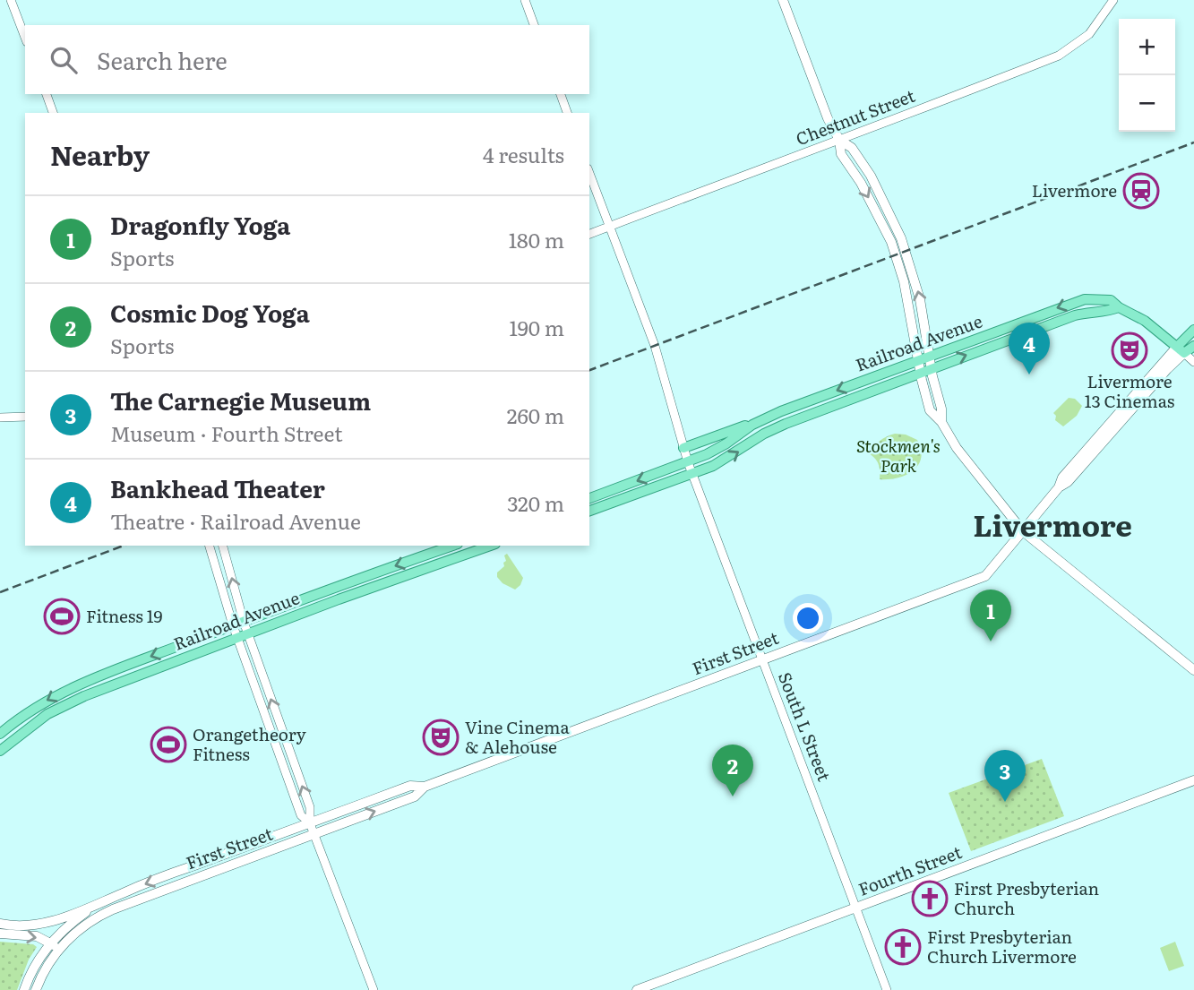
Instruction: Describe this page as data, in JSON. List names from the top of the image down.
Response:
{
  "streets": {
    "main road": ["Railroad Avenue", "First Street", "Fourth Street"],
    "street": ["Chestnut Street", "South L Street"]
  },
  "crossings": [
    ["Chestnut Street", "South L Street"],
    ["Railroad Avenue", "South L Street"],
    ["First Street", "South L Street"],
    ["South L Street", "Fourth Street"]
  ],
  "districts": ["Livermore"],
  "parks": ["Stockmen's Park"],
  "places": {
    "station": ["Livermore"],
    "theatre": ["Livermore 13 Cinemas", "Vine Cinema & Alehouse"],
    "sports": ["Fitness 19", "Orangetheory Fitness"],
    "church": ["First Presbyterian Church", "First Presbyterian Church Livermore"]
  },
  "page": {
    "map_buttons": ["+", "−"],
    "search": "Search here",
    "heading": ["Nearby", "4 results"],
    "list": [
      {
        "mark": "1",
        "name": "Dragonfly Yoga",
        "note": "Sports",
        "value": "180 m"
      },
      {
        "mark": "2",
        "name": "Cosmic Dog Yoga",
        "note": "Sports",
        "value": "190 m"
      },
      {
        "mark": "3",
        "name": "The Carnegie Museum",
        "note": "Museum · Fourth Street",
        "value": "260 m"
      },
      {
        "mark": "4",
        "name": "Bankhead Theater",
        "note": "Theatre · Railroad Avenue",
        "value": "320 m"
      }
    ],
    "pins": [
      "4",
      "1",
      "2",
      "3"
    ]
  }
}
